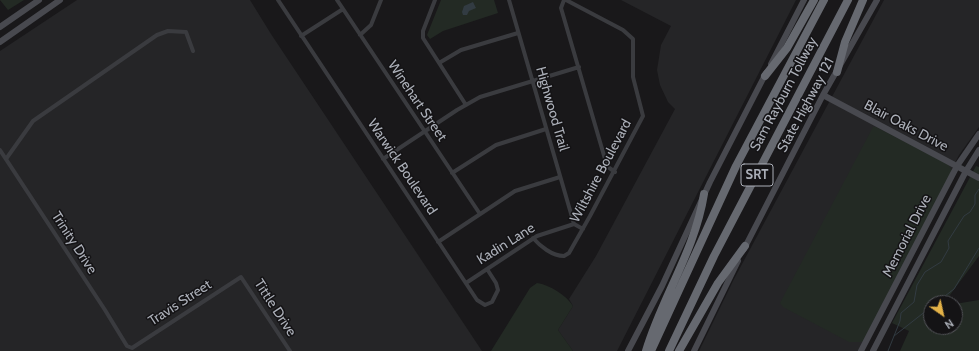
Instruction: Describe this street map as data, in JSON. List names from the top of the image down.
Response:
{
  "streets": {
    "highway": ["Sam Rayburn Tollway", "SRT"],
    "main road": ["State Highway 121", "Blair Oaks Drive", "Memorial Drive"],
    "street": [
      "Winehart Street",
      "Highwood Trail",
      "Warwick Boulevard",
      "Wiltshire Boulevard",
      "Trinity Drive",
      "Kadin Lane",
      "Travis Street",
      "Tittle Drive"
    ]
  },
  "crossings": [
    ["State Highway 121", "Blair Oaks Drive"],
    ["Highwood Trail", "Kadin Lane"],
    ["Blair Oaks Drive", "Memorial Drive"],
    ["Warwick Boulevard", "Kadin Lane"],
    ["Wiltshire Boulevard", "Kadin Lane"],
    ["Trinity Drive", "Travis Street"],
    ["Travis Street", "Tittle Drive"]
  ],
  "north": "bottom right"
}
